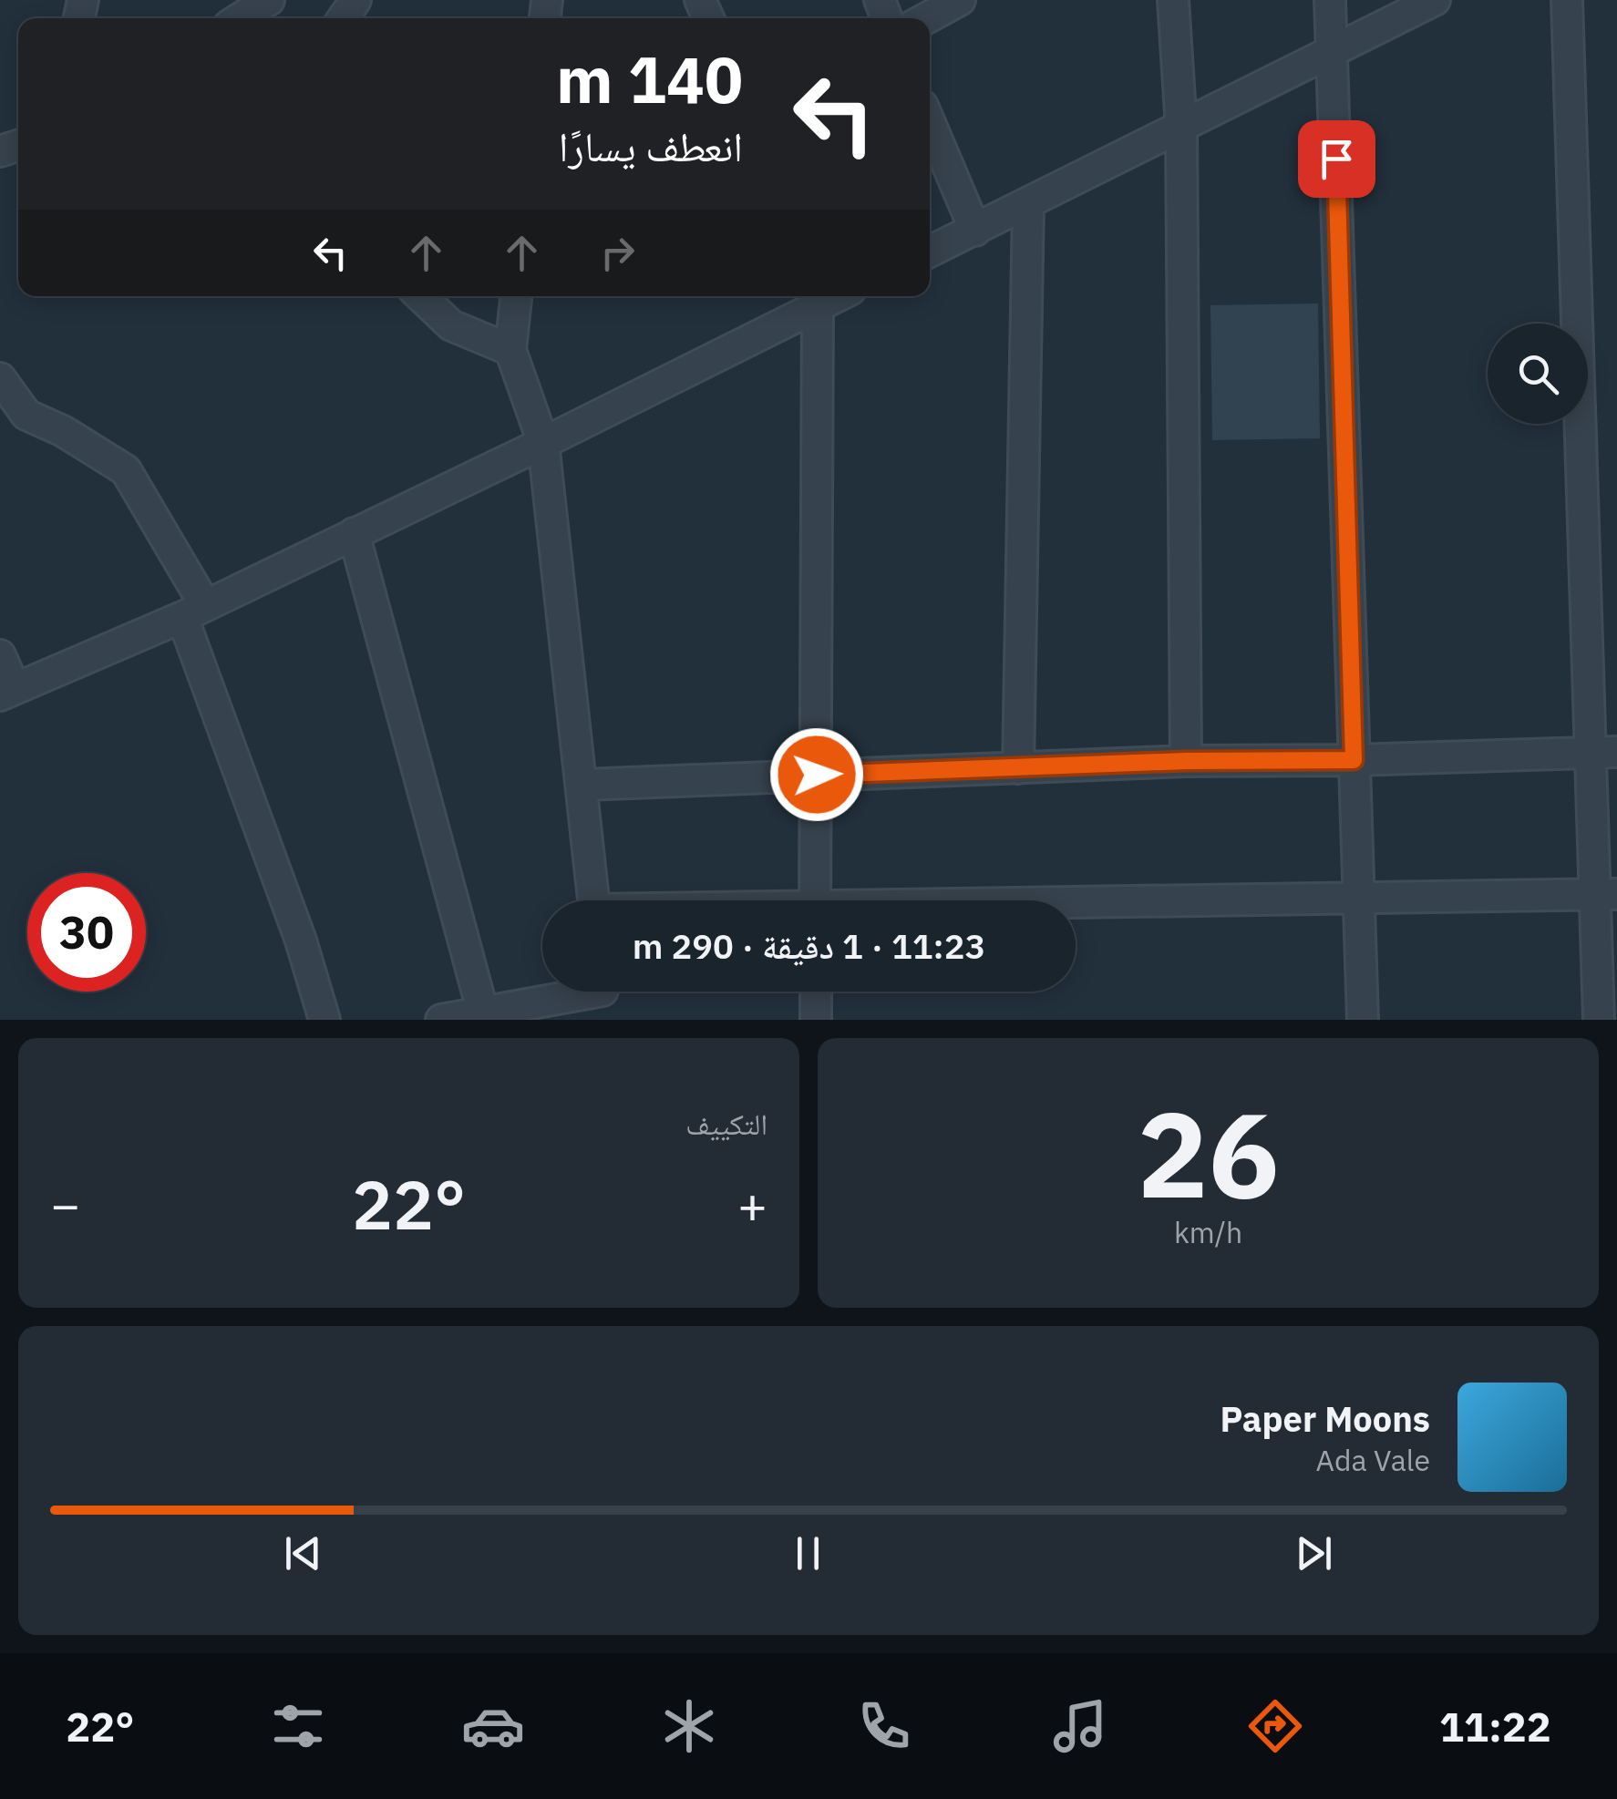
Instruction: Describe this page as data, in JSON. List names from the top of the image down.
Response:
{
  "page": {
    "turn": ["140 m", "انعطف يسارًا"],
    "limit": "30",
    "trip": "11:23 · 1 دقيقة · 290 m",
    "tile": [
      ["26", "km/h"],
      "التكييف"
    ],
    "heat": ["−", "22°", "+"],
    "song": ["Paper Moons", "Ada Vale"],
    "tabs": ["11:22", "22°"]
  }
}
